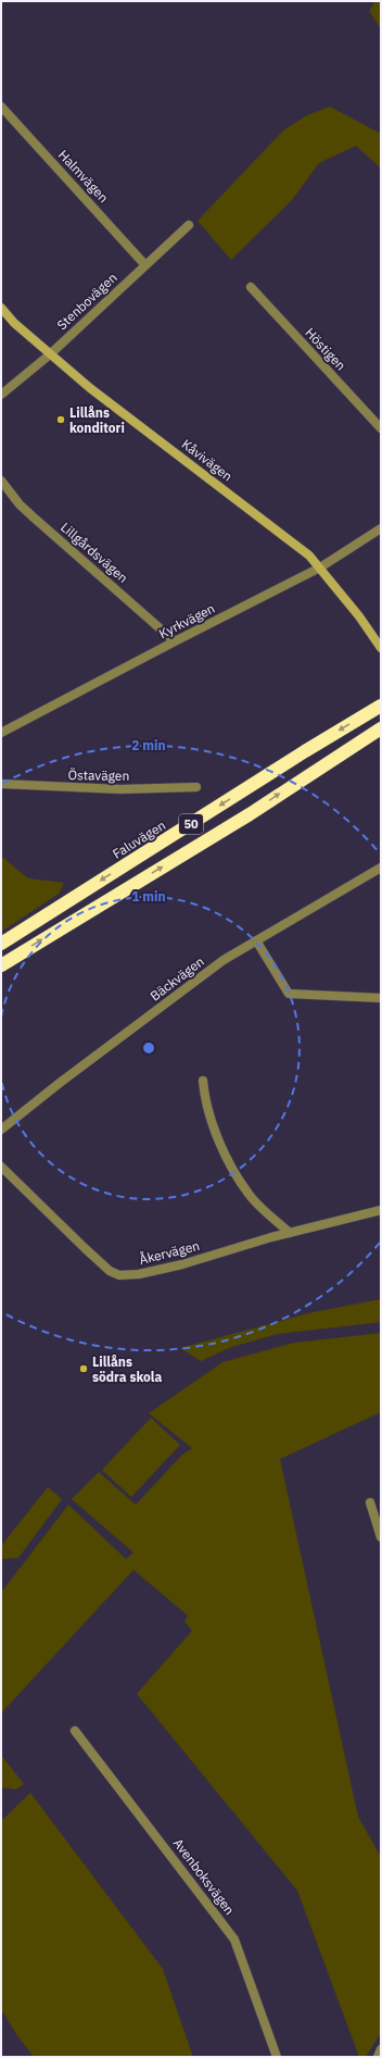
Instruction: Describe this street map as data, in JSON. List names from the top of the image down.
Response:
{
  "streets": {
    "highway": ["50", "Faluvägen"],
    "street": [
      "Halmvägen",
      "Stenbovägen",
      "Höstigen",
      "Kåvivägen",
      "Lillgårdsvägen",
      "Kyrkvägen",
      "Östavägen",
      "Bäckvägen",
      "Åkervägen",
      "Avenboksvägen"
    ]
  },
  "crossings": [
    ["Halmvägen", "Stenbovägen"],
    ["Stenbovägen", "Kåvivägen"],
    ["Kåvivägen", "Kyrkvägen"],
    ["Lillgårdsvägen", "Kyrkvägen"]
  ],
  "places": ["Lillåns konditori", "Lillåns södra skola"],
  "rings": ["2 min", "1 min"]
}
